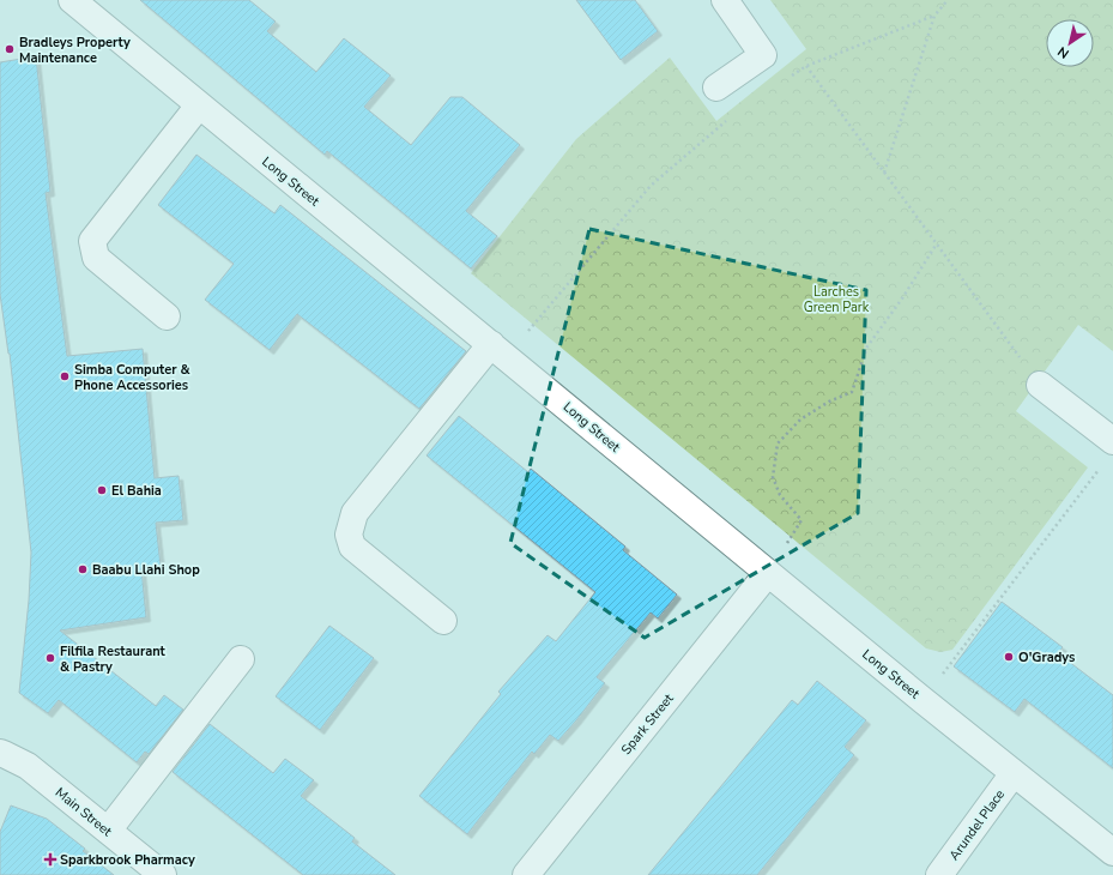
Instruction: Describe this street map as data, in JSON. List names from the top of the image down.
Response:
{
  "streets": {
    "street": [
      "Long Street",
      "Spark Street",
      "Main Street",
      "Arundel Place"
    ]
  },
  "crossings": [
    ["Long Street", "Spark Street"],
    ["Long Street", "Arundel Place"]
  ],
  "parks": ["Larches Green Park"],
  "places": {
    "other": [
      "Bradleys Property Maintenance",
      "Simba Computer & Phone Accessories",
      "El Bahia",
      "Baabu Llahi Shop",
      "O'Gradys",
      "Filfila Restaurant & Pastry"
    ],
    "health": ["Sparkbrook Pharmacy"]
  },
  "north": "bottom left"
}
